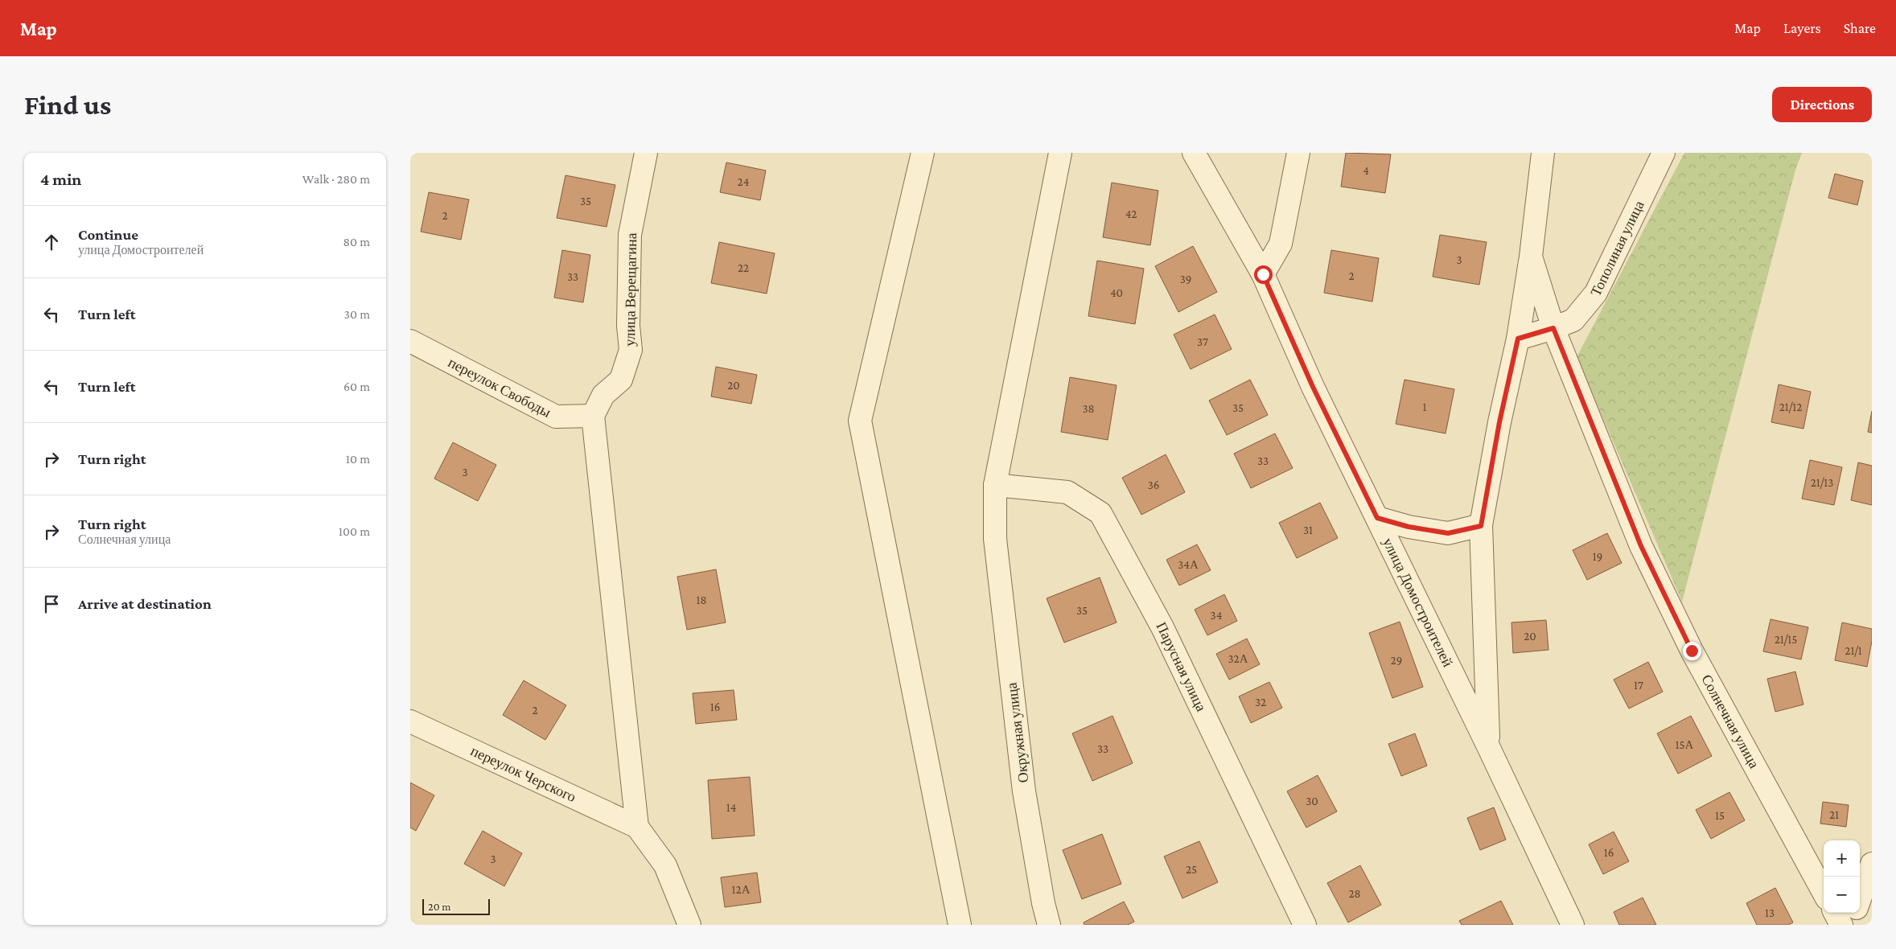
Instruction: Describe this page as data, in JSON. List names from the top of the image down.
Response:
{
  "streets": {
    "street": [
      "Тополиная улица",
      "улица Верещагина",
      "переулок Свободы",
      "улица Домостроителей",
      "Парусная улица",
      "Солнечная улица",
      "Окружная улица",
      "переулок Черского"
    ]
  },
  "crossings": [
    ["Тополиная улица", "Солнечная улица"],
    ["улица Верещагина", "переулок Свободы"],
    ["Парусная улица", "Окружная улица"]
  ],
  "house_numbers": [
    "4",
    "24",
    "35",
    "42",
    "2",
    "3",
    "22",
    "2",
    "33",
    "39",
    "40",
    "37",
    "20",
    "1",
    "21/12",
    "35",
    "38",
    "33",
    "3",
    "21/13",
    "36",
    "31",
    "19",
    "34А",
    "18",
    "35",
    "34",
    "20",
    "21/15",
    "21/1",
    "32А",
    "29",
    "17",
    "32",
    "16",
    "2",
    "15А",
    "33",
    "30",
    "14",
    "21",
    "15",
    "16",
    "3",
    "25",
    "12А",
    "28",
    "13"
  ],
  "scale_bar": "20 m",
  "page": {
    "header": "Map",
    "nav": ["Map", "Layers", "Share"],
    "buttons": "Directions",
    "title": "Find us",
    "heading": ["4 min", "Walk · 280 m"],
    "list": [
      ["Continue", "улица Домостроителей", "80 m"],
      ["Turn left", "30 m"],
      ["Turn left", "60 m"],
      ["Turn right", "10 m"],
      ["Turn right", "Солнечная улица", "100 m"],
      "Arrive at destination"
    ],
    "map_buttons": ["+", "−"],
    "scale": "20 m"
  }
}
